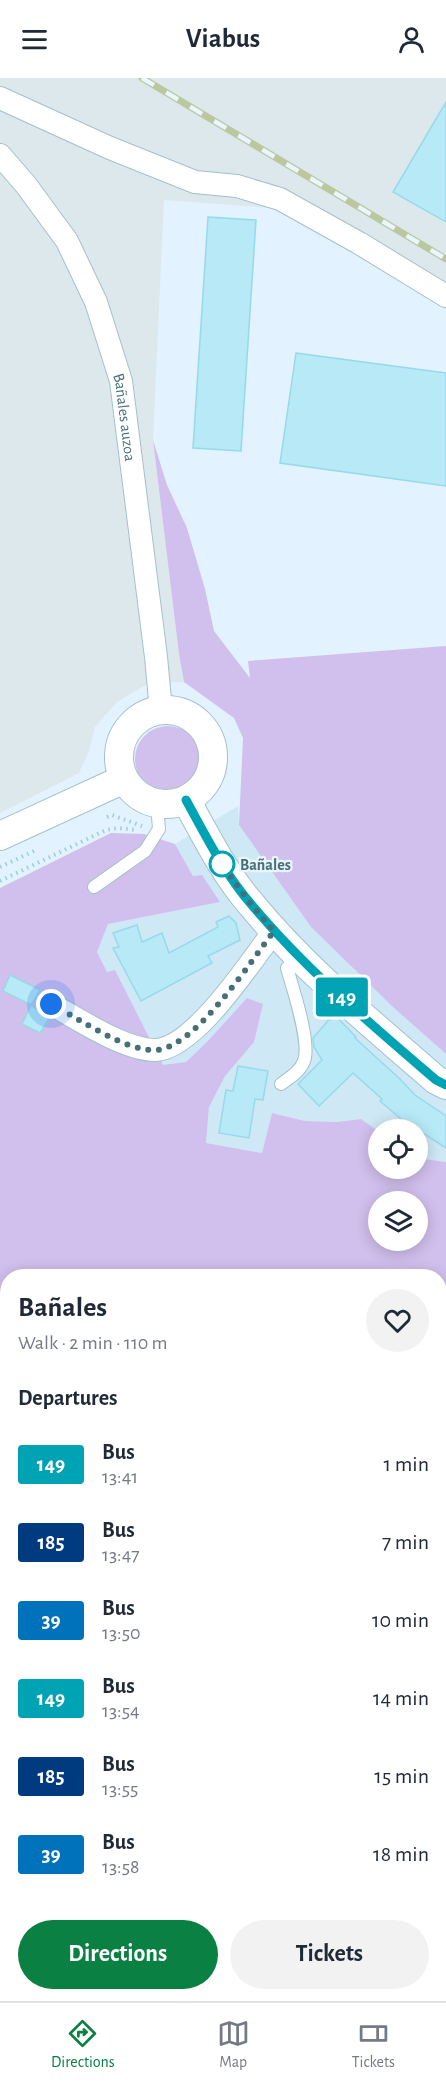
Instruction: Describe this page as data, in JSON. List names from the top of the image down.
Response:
{
  "streets": {
    "street": ["Bañales auzoa"]
  },
  "places": ["Bañales"],
  "lines": ["bus line 149"],
  "page": {
    "header": "Viabus",
    "on_map": "149",
    "heading": [
      ["Bañales", "Walk · 2 min · 110 m"],
      "Departures"
    ],
    "list": [
      {
        "mark": "149",
        "name": "Bus",
        "note": "13:41",
        "value": "1 min"
      },
      {
        "mark": "185",
        "name": "Bus",
        "note": "13:47",
        "value": "7 min"
      },
      {
        "mark": "39",
        "name": "Bus",
        "note": "13:50",
        "value": "10 min"
      },
      {
        "mark": "149",
        "name": "Bus",
        "note": "13:54",
        "value": "14 min"
      },
      {
        "mark": "185",
        "name": "Bus",
        "note": "13:55",
        "value": "15 min"
      },
      {
        "mark": "39",
        "name": "Bus",
        "note": "13:58",
        "value": "18 min"
      }
    ],
    "buttons": ["Directions", "Tickets"],
    "tabs": ["Directions", "Map", "Tickets"]
  }
}
